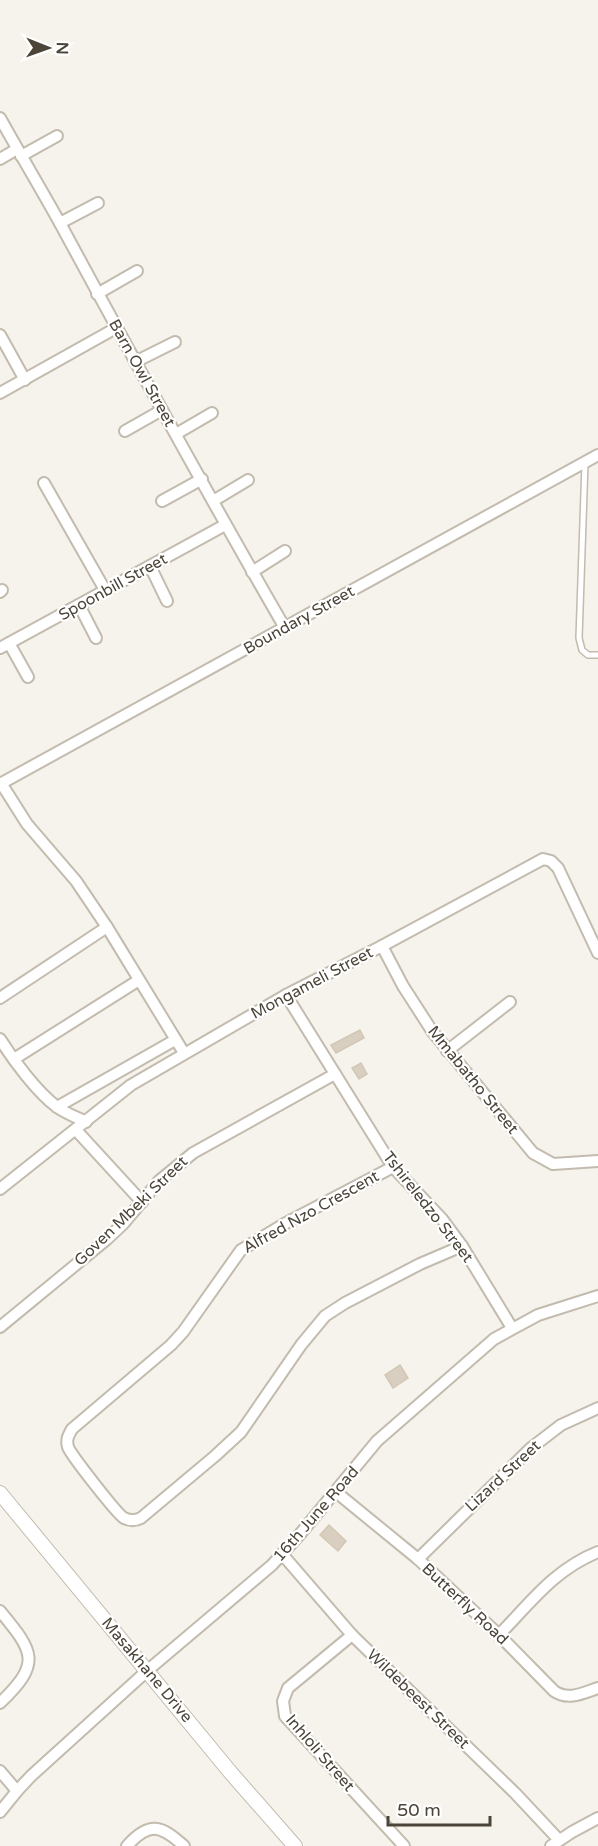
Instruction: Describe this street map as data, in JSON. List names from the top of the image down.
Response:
{
  "streets": {
    "street": [
      "Barn Owl Street",
      "Spoonbill Street",
      "Boundary Street",
      "Mongameli Street",
      "Mmabatho Street",
      "Tshireledzo Street",
      "Goven Mbeki Street",
      "Alfred Nzo Crescent",
      "Lizard Street",
      "16th June Road",
      "Butterfly Road",
      "Masakhane Drive",
      "Wildebeest Street",
      "Inhloli Street"
    ]
  },
  "crossings": [
    ["Barn Owl Street", "Spoonbill Street"],
    ["Barn Owl Street", "Boundary Street"],
    ["Mongameli Street", "Mmabatho Street"],
    ["Mongameli Street", "Tshireledzo Street"],
    ["Tshireledzo Street", "Goven Mbeki Street"],
    ["Tshireledzo Street", "Alfred Nzo Crescent"],
    ["Tshireledzo Street", "16th June Road"],
    ["Lizard Street", "Butterfly Road"],
    ["16th June Road", "Butterfly Road"],
    ["16th June Road", "Masakhane Drive"],
    ["16th June Road", "Wildebeest Street"],
    ["Wildebeest Street", "Inhloli Street"]
  ],
  "scale_bar": "50 m",
  "north": "right"
}
